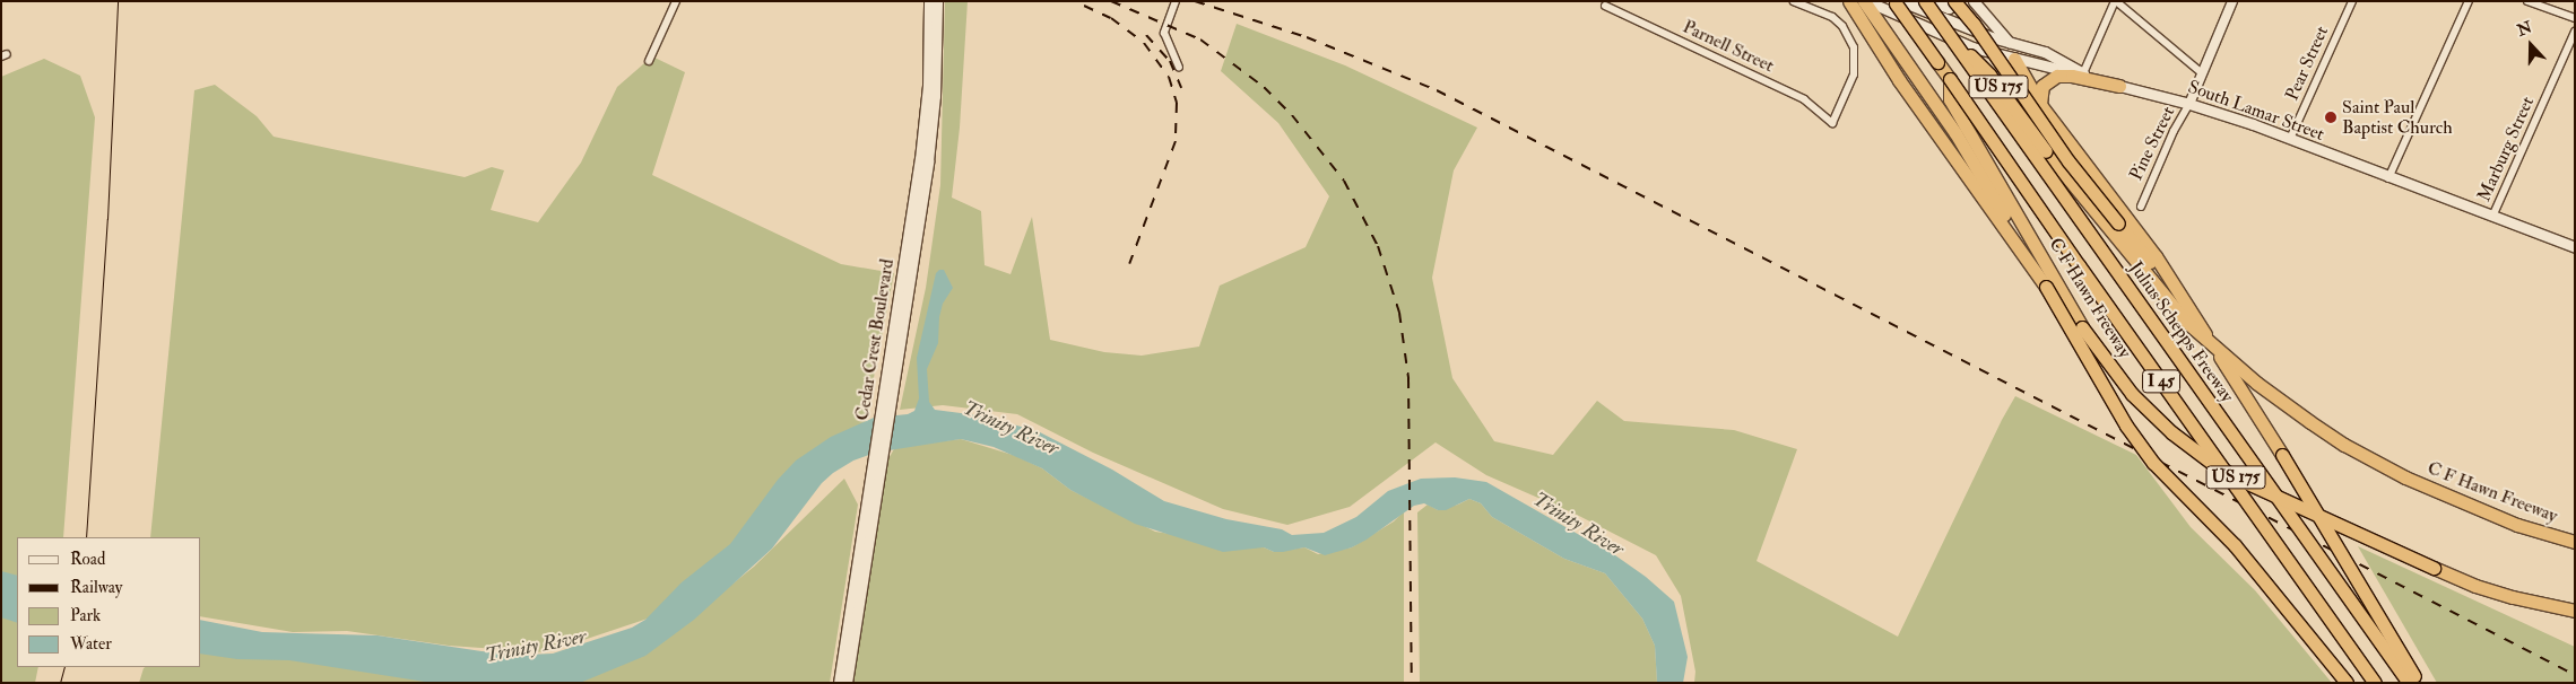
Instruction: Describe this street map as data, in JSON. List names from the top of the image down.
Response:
{
  "streets": {
    "highway": [
      "US 175",
      "C F Hawn Freeway",
      "Julius Schepps Freeway",
      "I 45"
    ],
    "main road": ["South Lamar Street", "Cedar Crest Boulevard"],
    "street": [
      "Parnell Street",
      "Pear Street",
      "Pine Street",
      "Marburg Street"
    ]
  },
  "crossings": [
    ["Pear Street", "South Lamar Street"],
    ["South Lamar Street", "Pine Street"],
    ["South Lamar Street", "Marburg Street"],
    ["C F Hawn Freeway", "Julius Schepps Freeway"],
    ["C F Hawn Freeway", "I 45"]
  ],
  "water": ["Trinity River"],
  "places": ["Saint Paul Baptist Church"],
  "legend": [
    "Road",
    "Railway",
    "Park",
    "Water"
  ],
  "north": "top"
}
